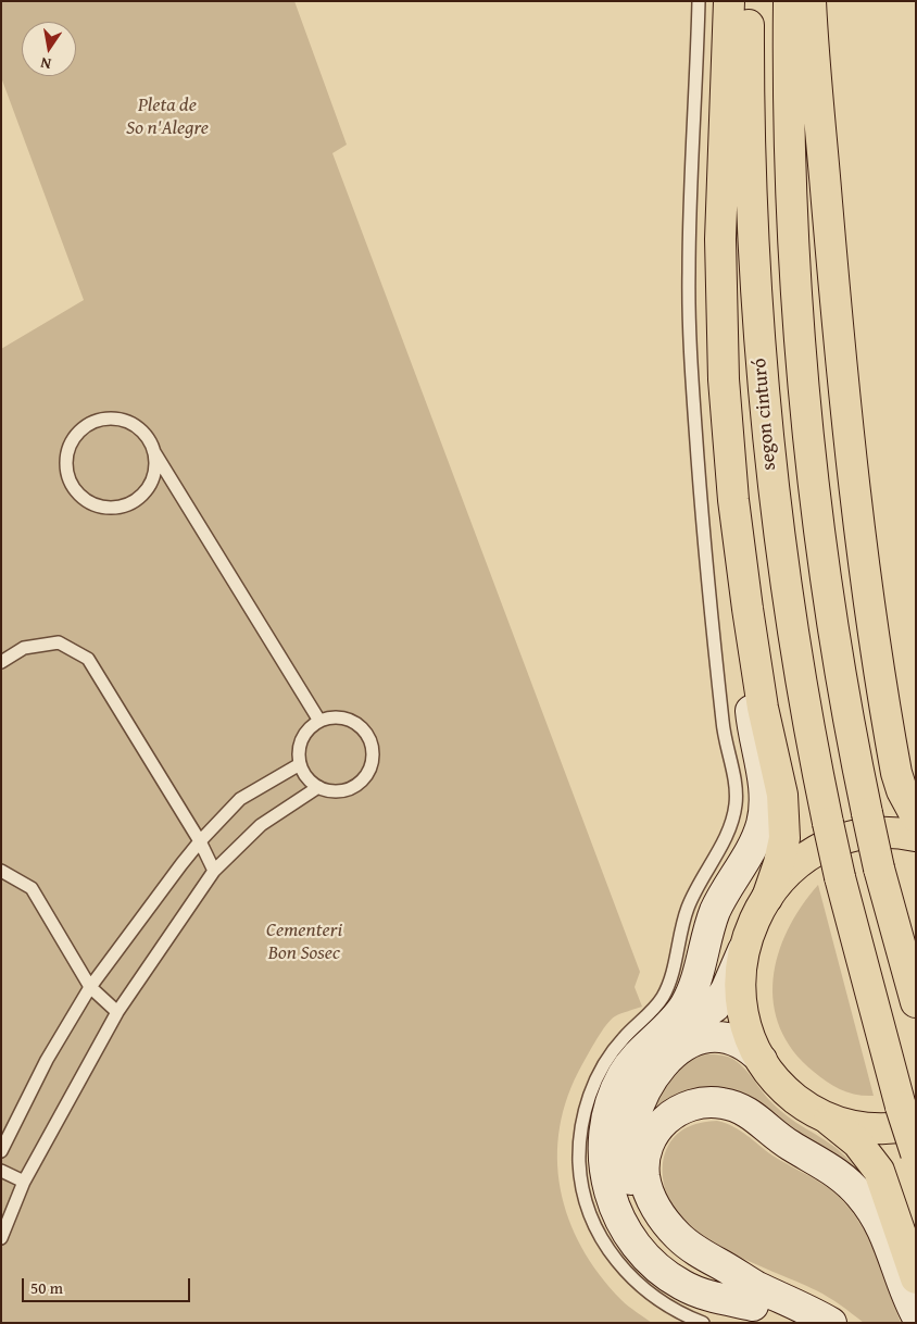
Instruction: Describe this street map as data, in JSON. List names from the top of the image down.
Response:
{
  "streets": {
    "main road": ["segon cinturó"]
  },
  "parks": ["Pleta de So n'Alegre", "Cementeri Bon Sosec"],
  "scale_bar": "50 m",
  "north": "bottom"
}
